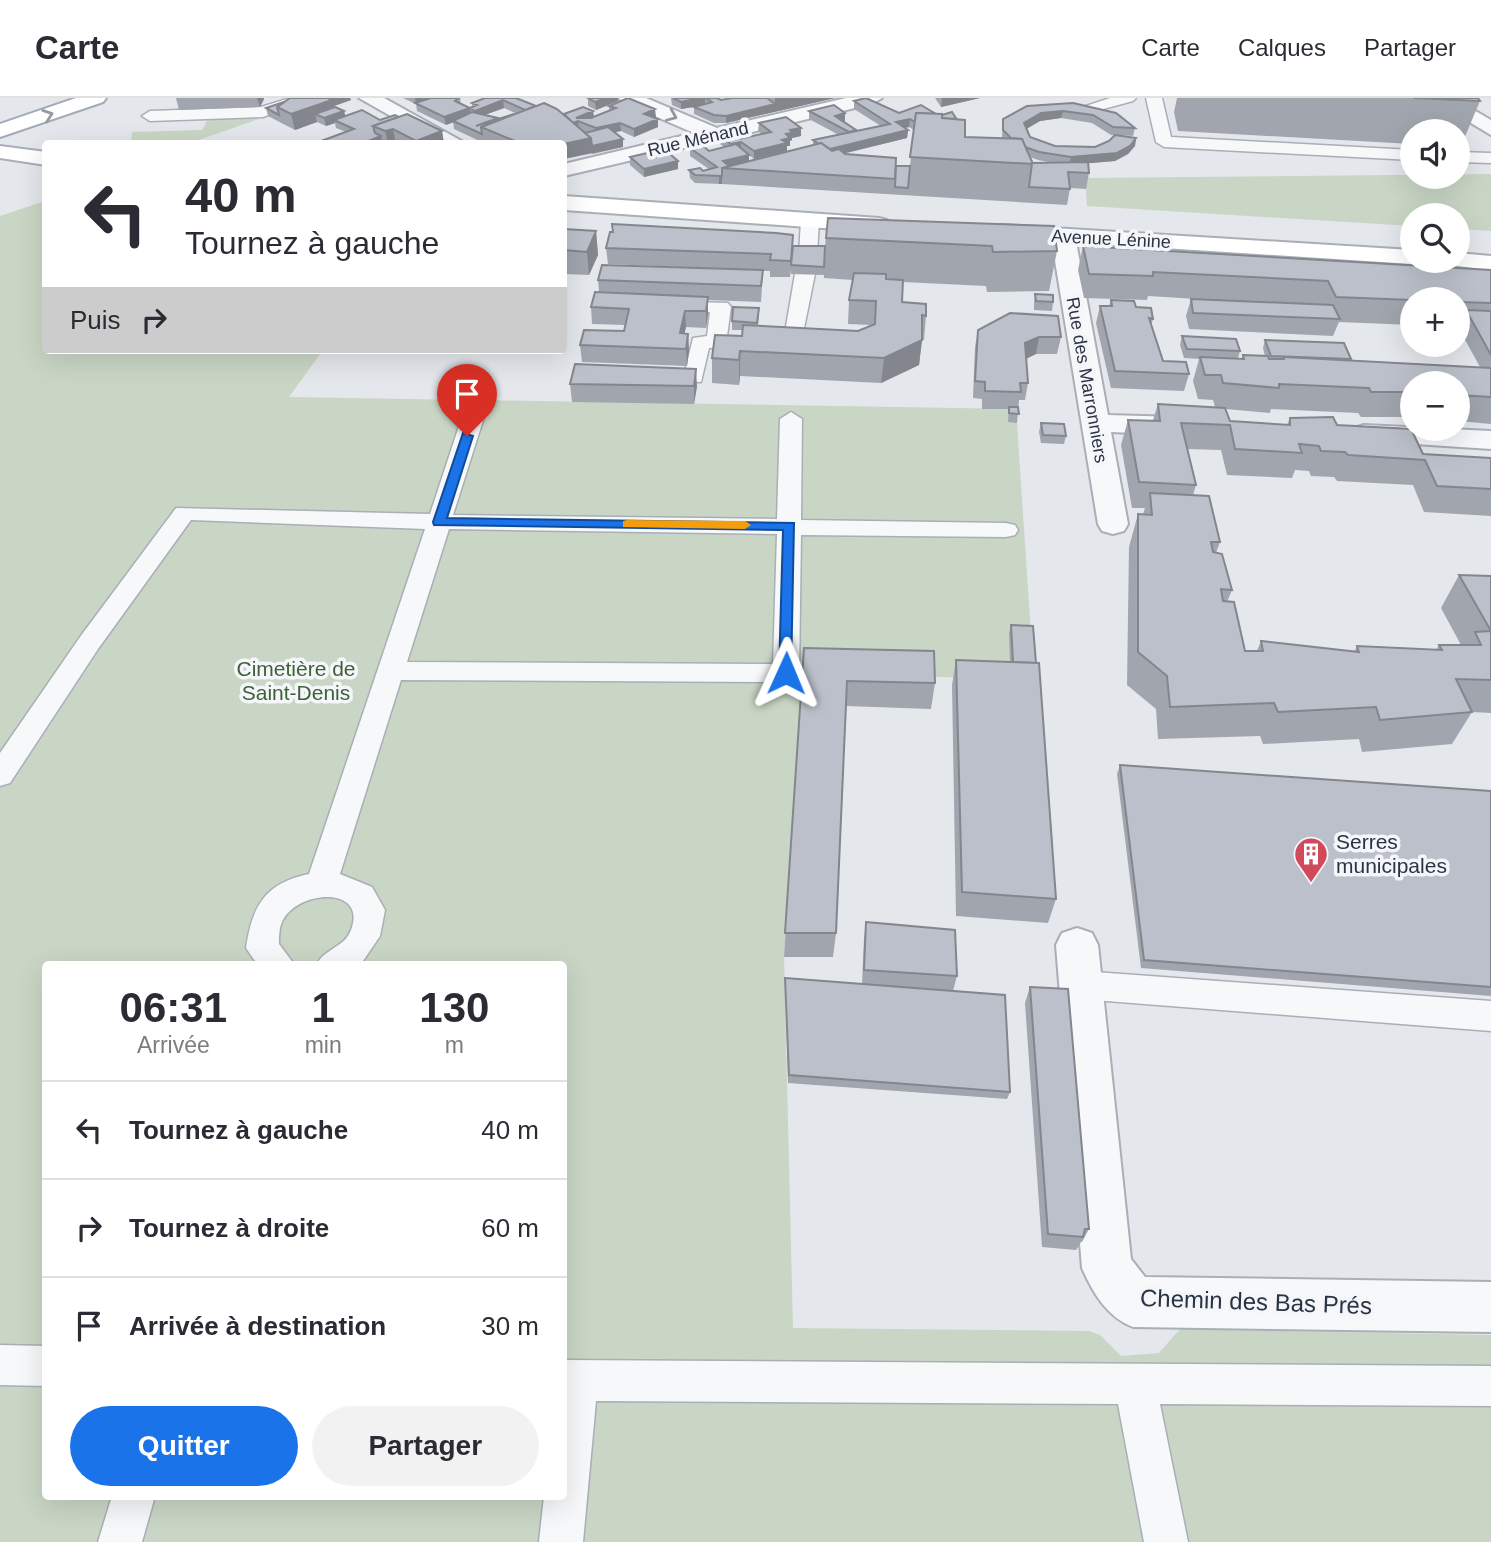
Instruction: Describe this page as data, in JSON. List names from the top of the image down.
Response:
{
  "streets": {
    "main road": ["Avenue Lénine"],
    "street": ["Rue Ménand", "Rue des Marronniers", "Chemin des Bas Prés"]
  },
  "crossings": [
    ["Avenue Lénine", "Rue des Marronniers"]
  ],
  "parks": ["Cimetière de Saint-Denis"],
  "places": {
    "building": ["Serres municipales"]
  },
  "page": {
    "header": "Carte",
    "nav": ["Carte", "Calques", "Partager"],
    "map_buttons": ["+", "−"],
    "turn": ["40 m", "Tournez à gauche"],
    "then": "Puis",
    "eta": [
      "06:31",
      "Arrivée",
      "1",
      "min",
      "130",
      "m"
    ],
    "list": [
      {
        "name": "Tournez à gauche",
        "value": "40 m"
      },
      {
        "name": "Tournez à droite",
        "value": "60 m"
      },
      {
        "name": "Arrivée à destination",
        "value": "30 m"
      }
    ],
    "buttons": ["Quitter", "Partager"]
  }
}
